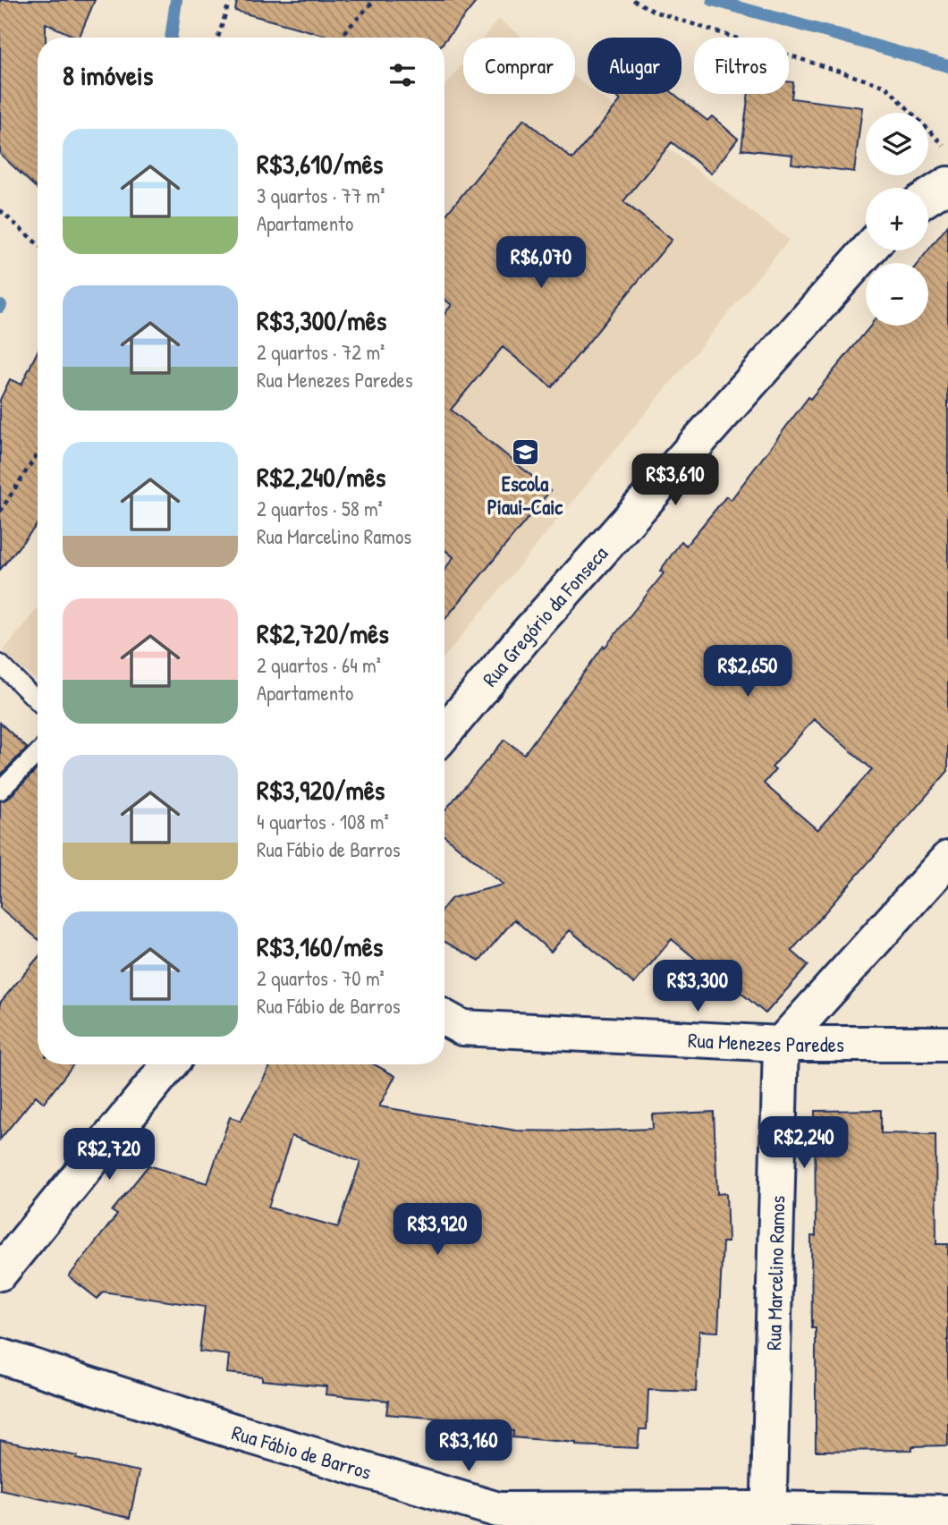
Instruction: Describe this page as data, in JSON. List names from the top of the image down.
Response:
{
  "streets": {
    "street": [
      "Rua Gregório da Fonseca",
      "Rua Menezes Paredes",
      "Rua Marcelino Ramos",
      "Rua Fábio de Barros"
    ]
  },
  "crossings": [
    ["Rua Menezes Paredes", "Rua Marcelino Ramos"],
    ["Rua Marcelino Ramos", "Rua Fábio de Barros"]
  ],
  "places": {
    "school or university": ["Escola Piaui-Caic"]
  },
  "page": {
    "chip": ["Comprar", "Alugar", "Filtros"],
    "heading": "8 imóveis",
    "map_buttons": ["+", "−"],
    "list": [
      {
        "name": "R$3,610/mês",
        "note": "3 quartos · 77 m² · Apartamento"
      },
      {
        "name": "R$3,300/mês",
        "note": "2 quartos · 72 m² · Rua Menezes Paredes"
      },
      {
        "name": "R$2,240/mês",
        "note": "2 quartos · 58 m² · Rua Marcelino Ramos"
      },
      {
        "name": "R$2,720/mês",
        "note": "2 quartos · 64 m² · Apartamento"
      },
      {
        "name": "R$3,920/mês",
        "note": "4 quartos · 108 m² · Rua Fábio de Barros"
      },
      {
        "name": "R$3,160/mês",
        "note": "2 quartos · 70 m² · Rua Fábio de Barros"
      }
    ],
    "price": [
      "R$6,070",
      "R$3,610",
      "R$2,650",
      "R$3,300",
      "R$2,240",
      "R$2,720",
      "R$3,920",
      "R$3,160"
    ]
  }
}
